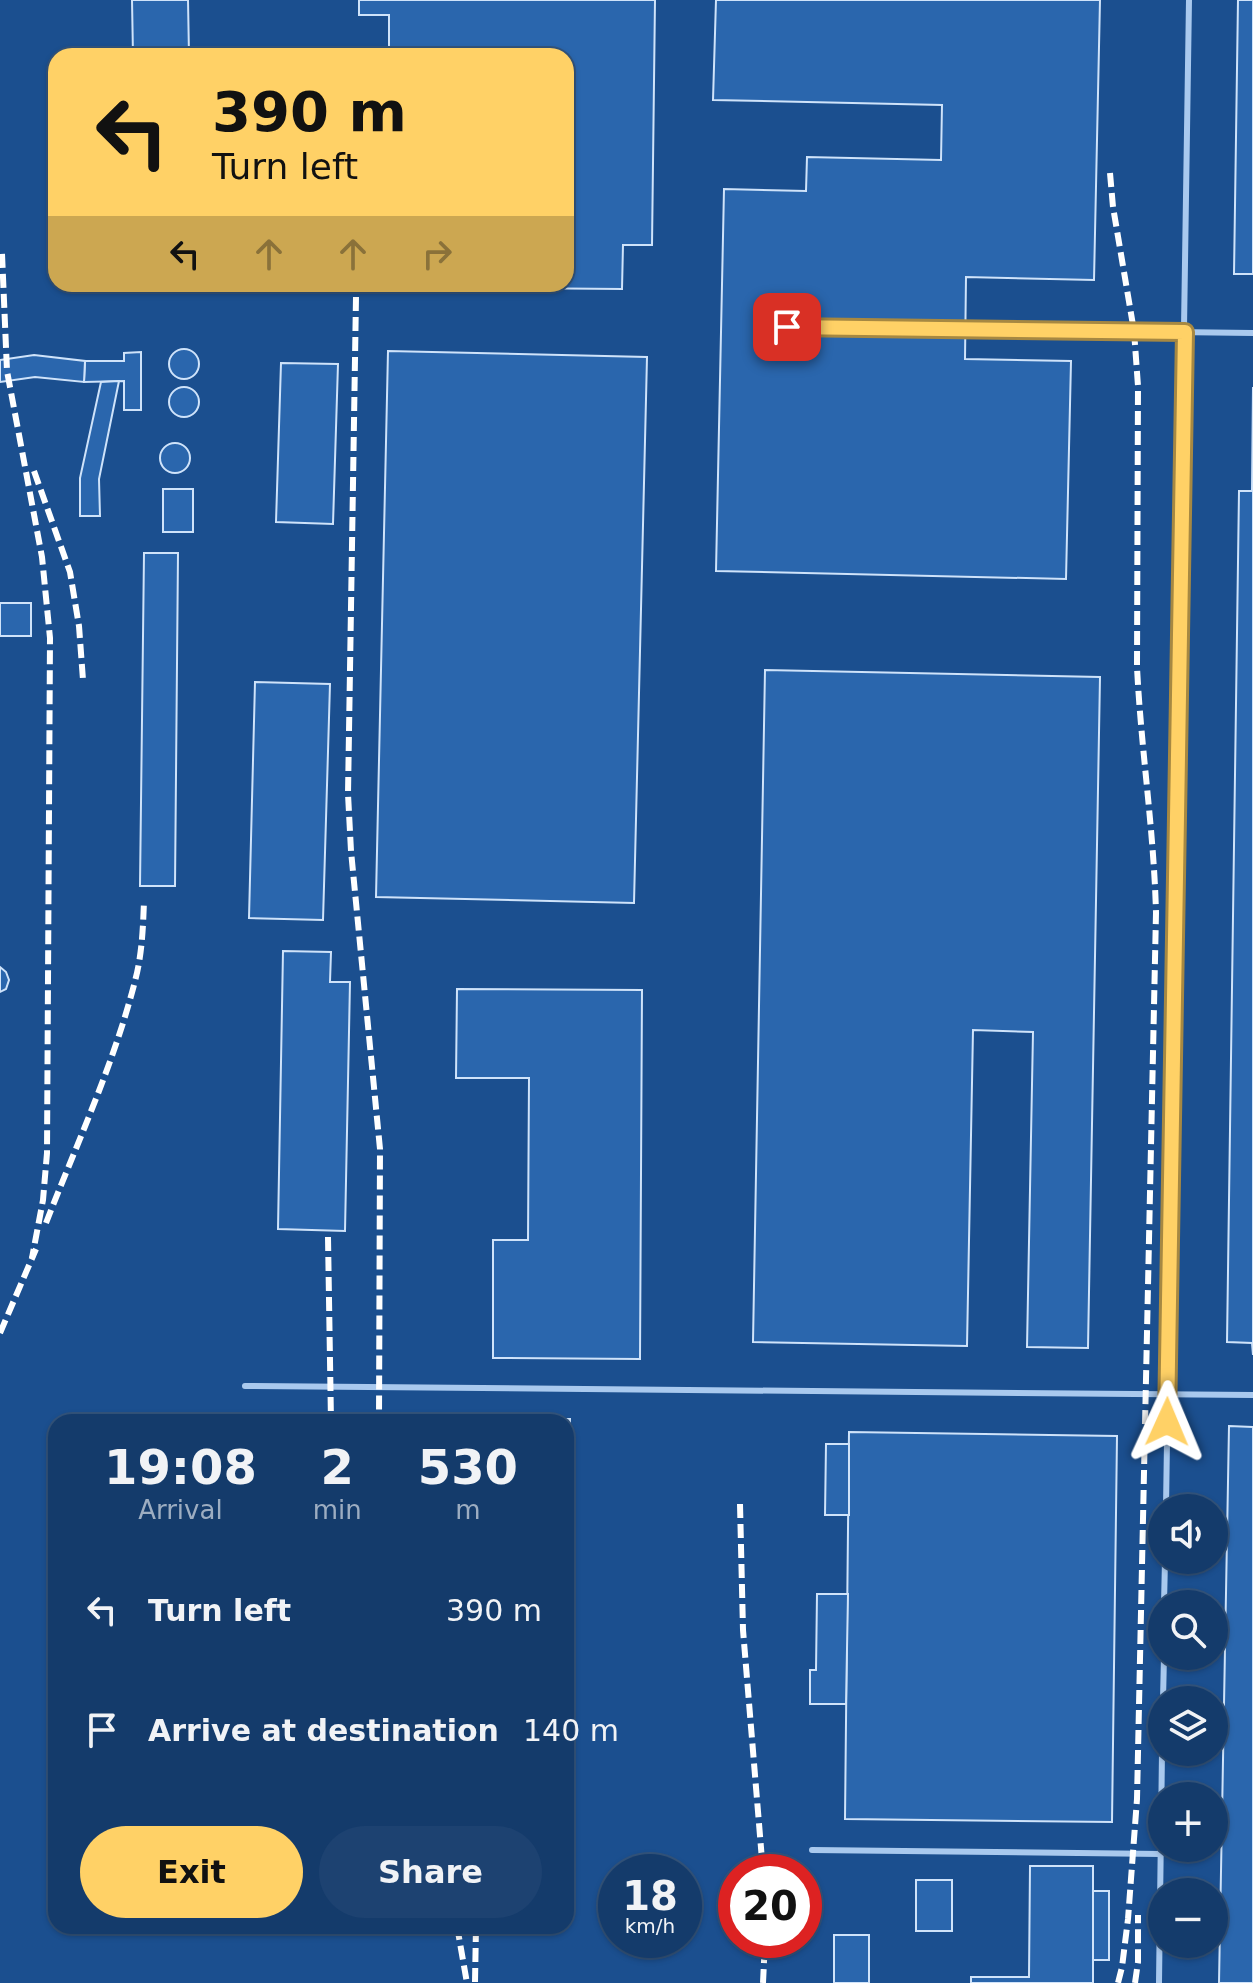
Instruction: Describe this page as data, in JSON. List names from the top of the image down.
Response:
{
  "page": {
    "turn": ["390 m", "Turn left"],
    "eta": [
      "19:08",
      "Arrival",
      "2",
      "min",
      "530",
      "m"
    ],
    "map_buttons": ["+", "−"],
    "list": [
      {
        "name": "Turn left",
        "value": "390 m"
      },
      {
        "name": "Arrive at destination",
        "value": "140 m"
      }
    ],
    "buttons": ["Exit", "Share"],
    "speed": "18 km/h",
    "limit": "20"
  }
}
